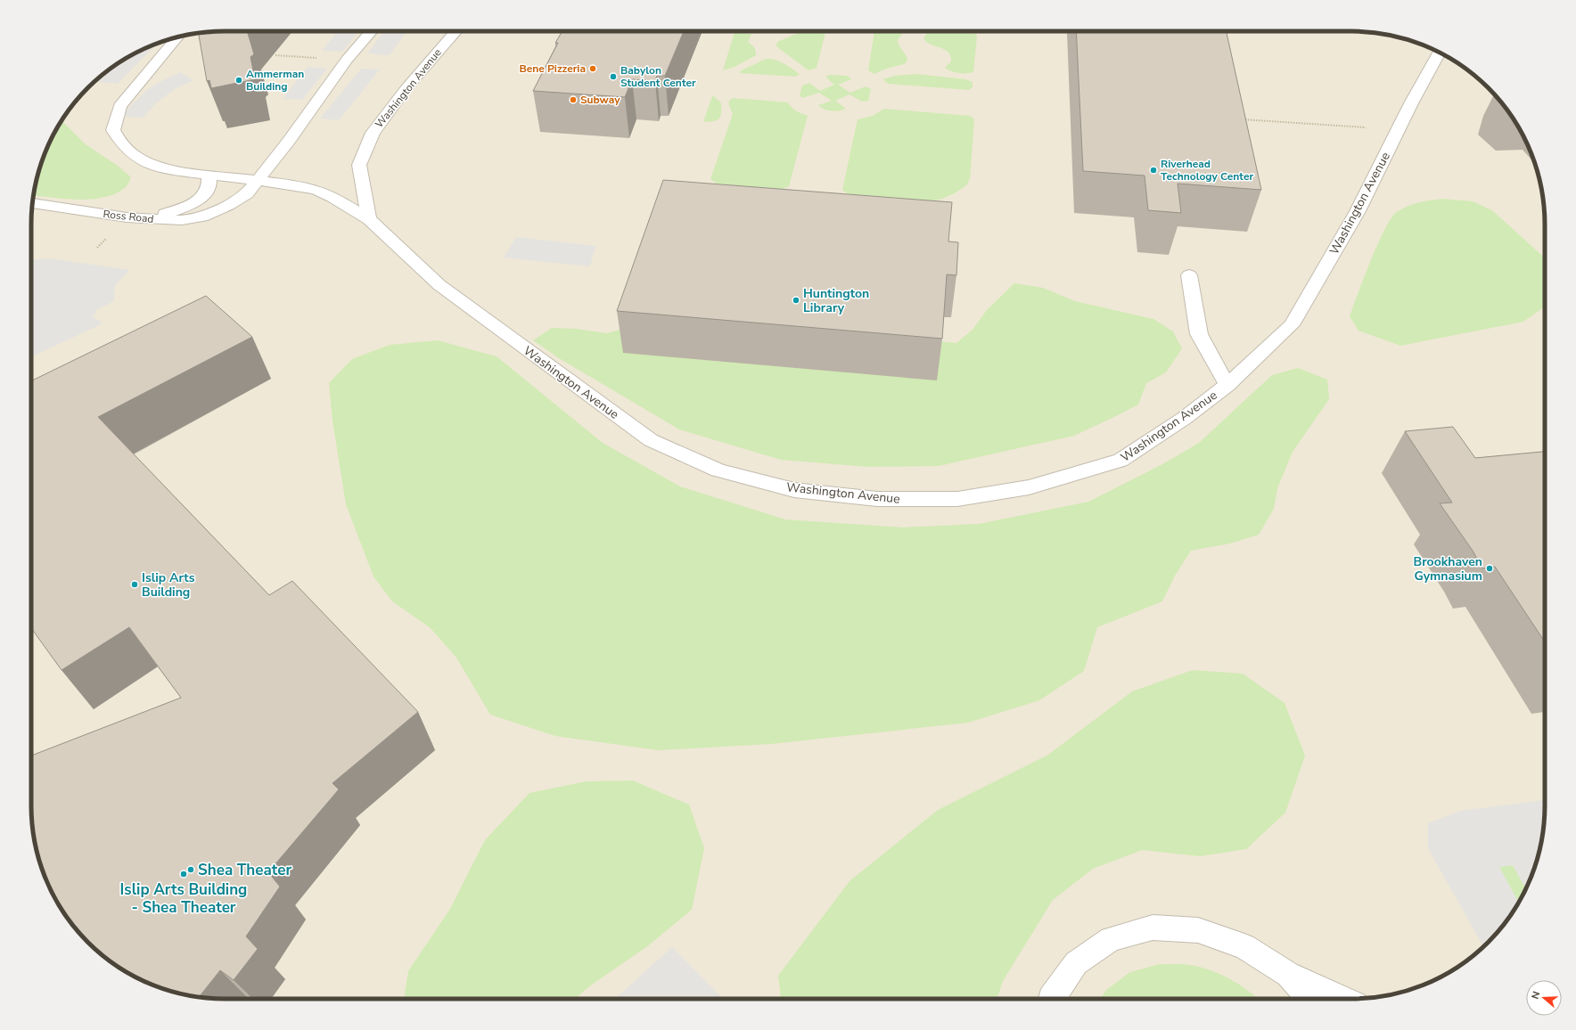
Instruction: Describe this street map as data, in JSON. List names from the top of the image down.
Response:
{
  "streets": {
    "street": ["Washington Avenue", "Ross Road"]
  },
  "crossings": [
    ["Washington Avenue", "Ross Road"]
  ],
  "places": [
    "Bene Pizzeria",
    "Babylon Student Center",
    "Ammerman Building",
    "Subway",
    "Riverhead Technology Center",
    "Huntington Library",
    "Brookhaven Gymnasium",
    "Islip Arts Building",
    "Shea Theater",
    "Islip Arts Building - Shea Theater"
  ],
  "north": "left"
}
